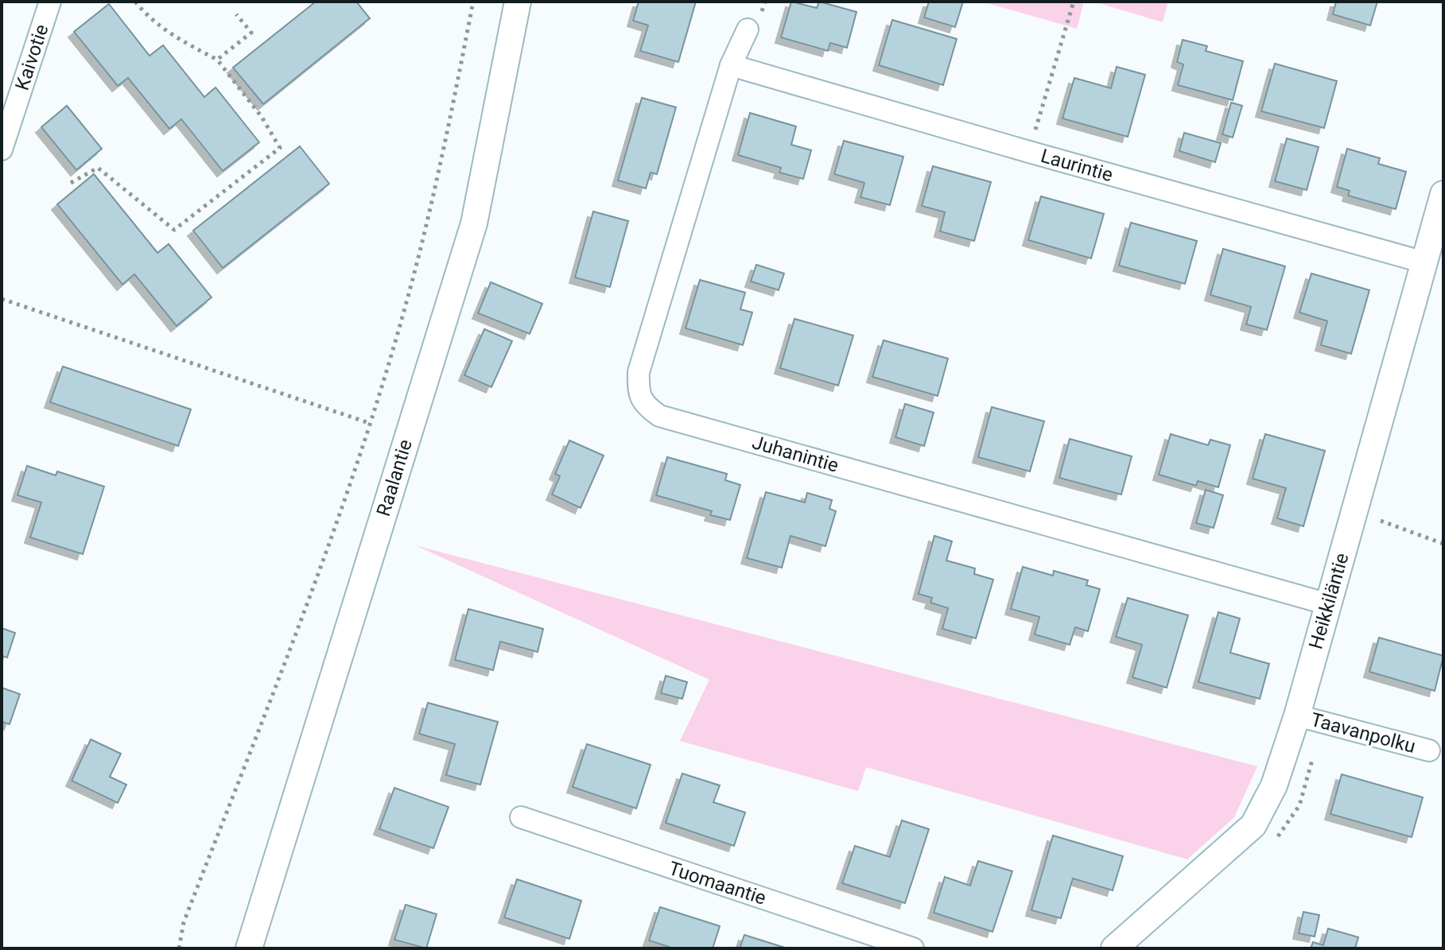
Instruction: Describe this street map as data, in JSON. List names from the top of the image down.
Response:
{
  "streets": {
    "street": [
      "Kaivotie",
      "Laurintie",
      "Juhanintie",
      "Raalantie",
      "Heikkiläntie",
      "Taavanpolku",
      "Tuomaantie"
    ]
  },
  "crossings": [
    ["Laurintie", "Juhanintie"],
    ["Laurintie", "Heikkiläntie"],
    ["Juhanintie", "Heikkiläntie"],
    ["Heikkiläntie", "Taavanpolku"]
  ]
}
